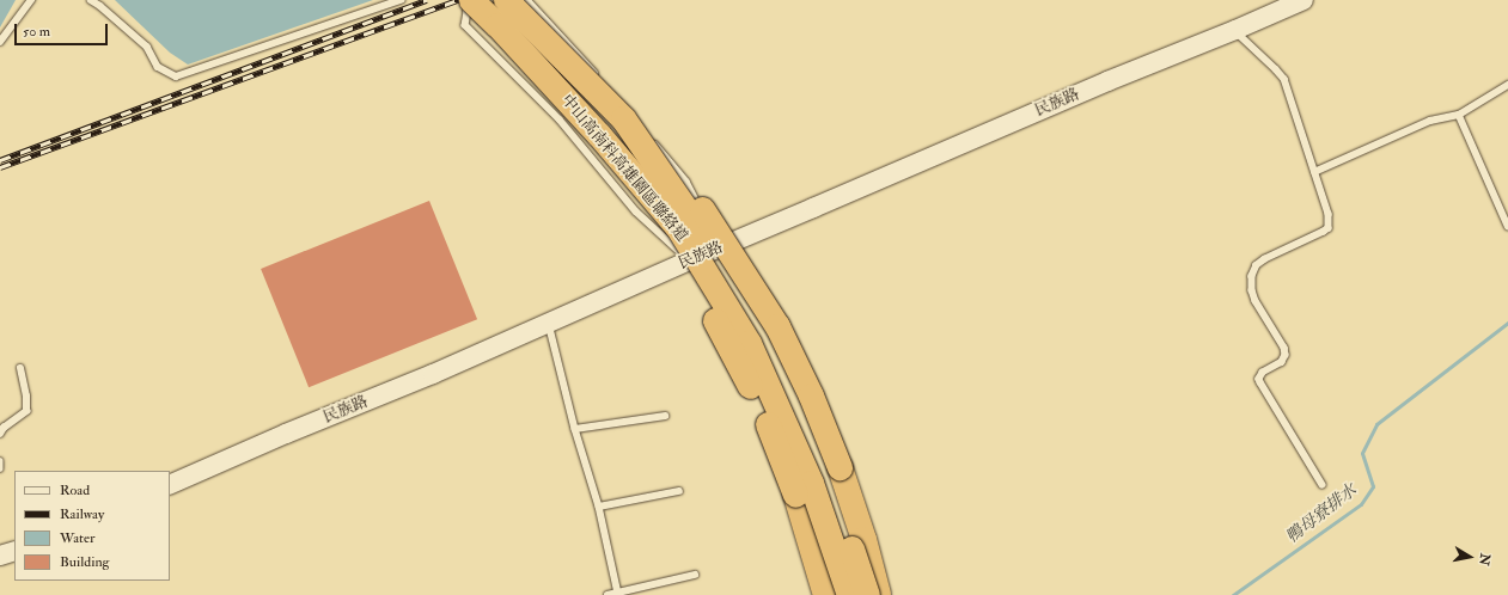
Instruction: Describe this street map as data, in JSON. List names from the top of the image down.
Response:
{
  "streets": {
    "highway": ["中山高南科高雄園區聯絡道"],
    "street": ["民族路"]
  },
  "water": ["鴨母寮排水"],
  "legend": [
    "Road",
    "Railway",
    "Water",
    "Building"
  ],
  "scale_bar": "50 m",
  "north": "right"
}
